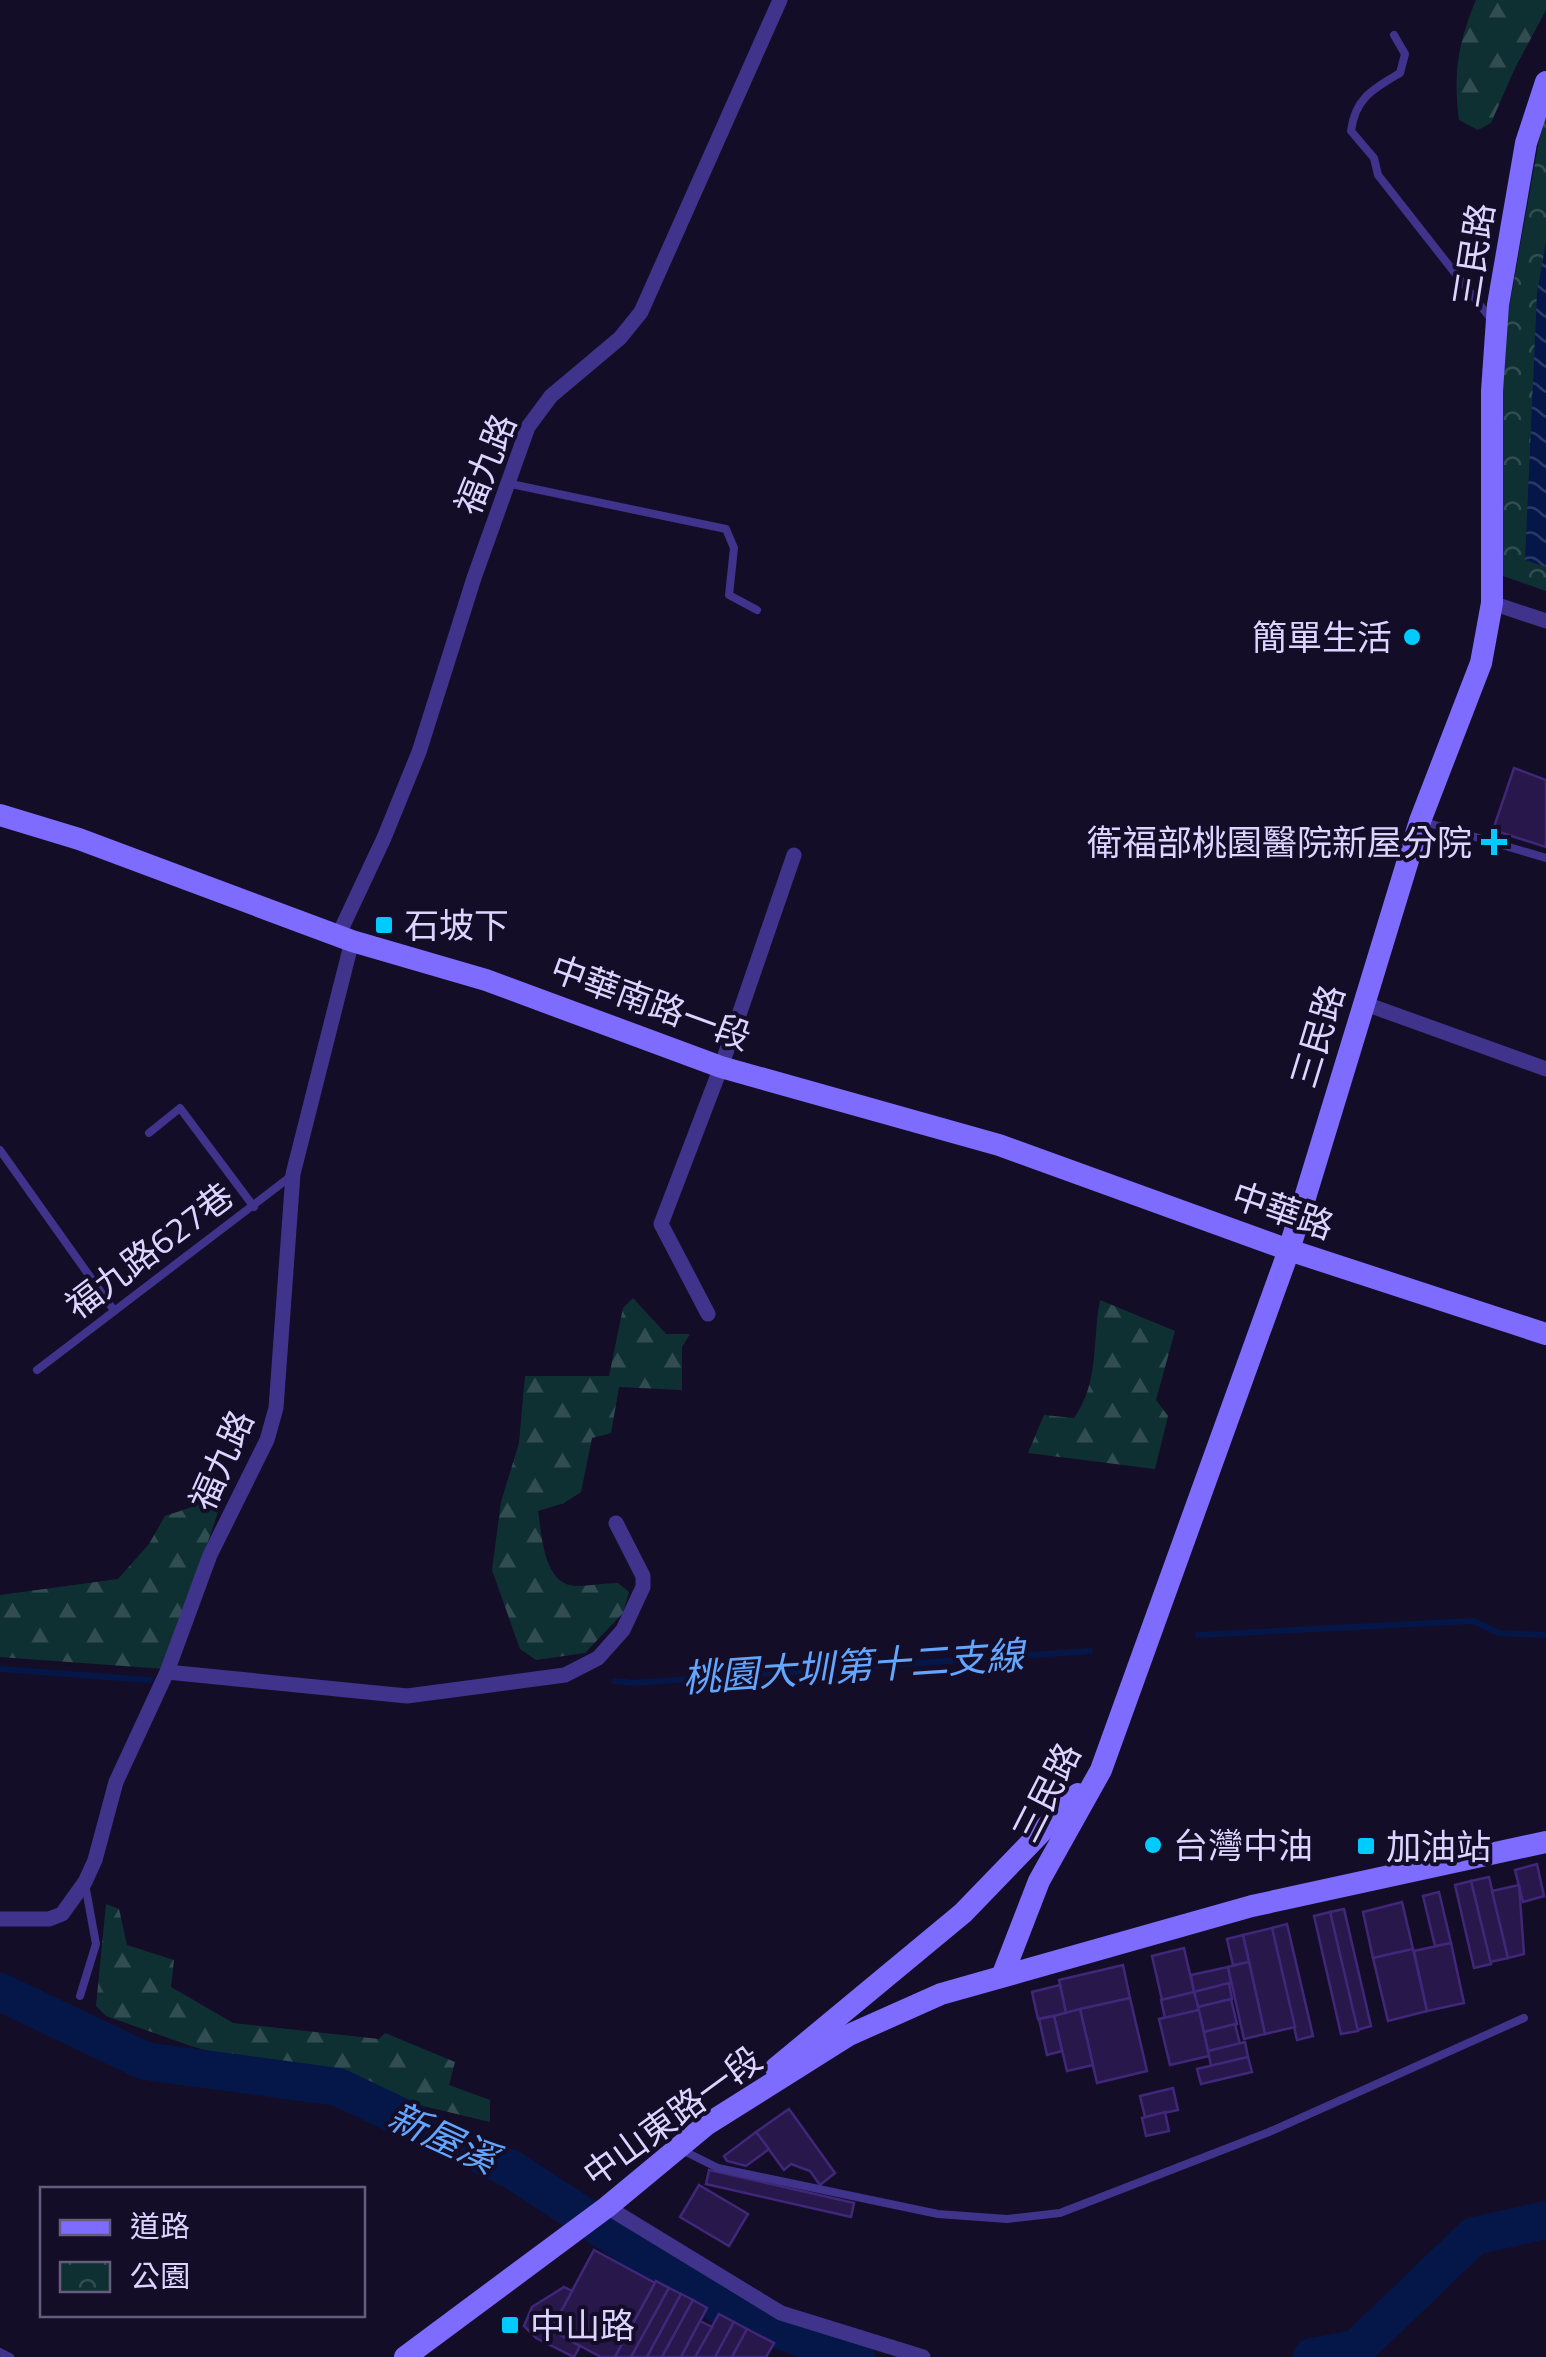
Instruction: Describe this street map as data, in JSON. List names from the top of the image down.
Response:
{
  "streets": {
    "main road": [
      "三民路",
      "中華南路一段",
      "中華路",
      "中山東路一段"
    ],
    "street": ["福九路"],
    "lane": ["福九路627巷"]
  },
  "crossings": [
    ["三民路", "中華路"],
    ["三民路", "中山東路一段"],
    ["福九路", "中華南路一段"],
    ["福九路", "福九路627巷"],
    ["中華南路一段", "中華路"]
  ],
  "water": ["桃園大圳第十二支線", "新屋溪"],
  "places": {
    "other": ["簡單生活", "台灣中油"],
    "health": ["衛福部桃園醫院新屋分院"],
    "transit": ["石坡下", "加油站", "中山路"]
  },
  "legend": ["道路", "公園"]
}
